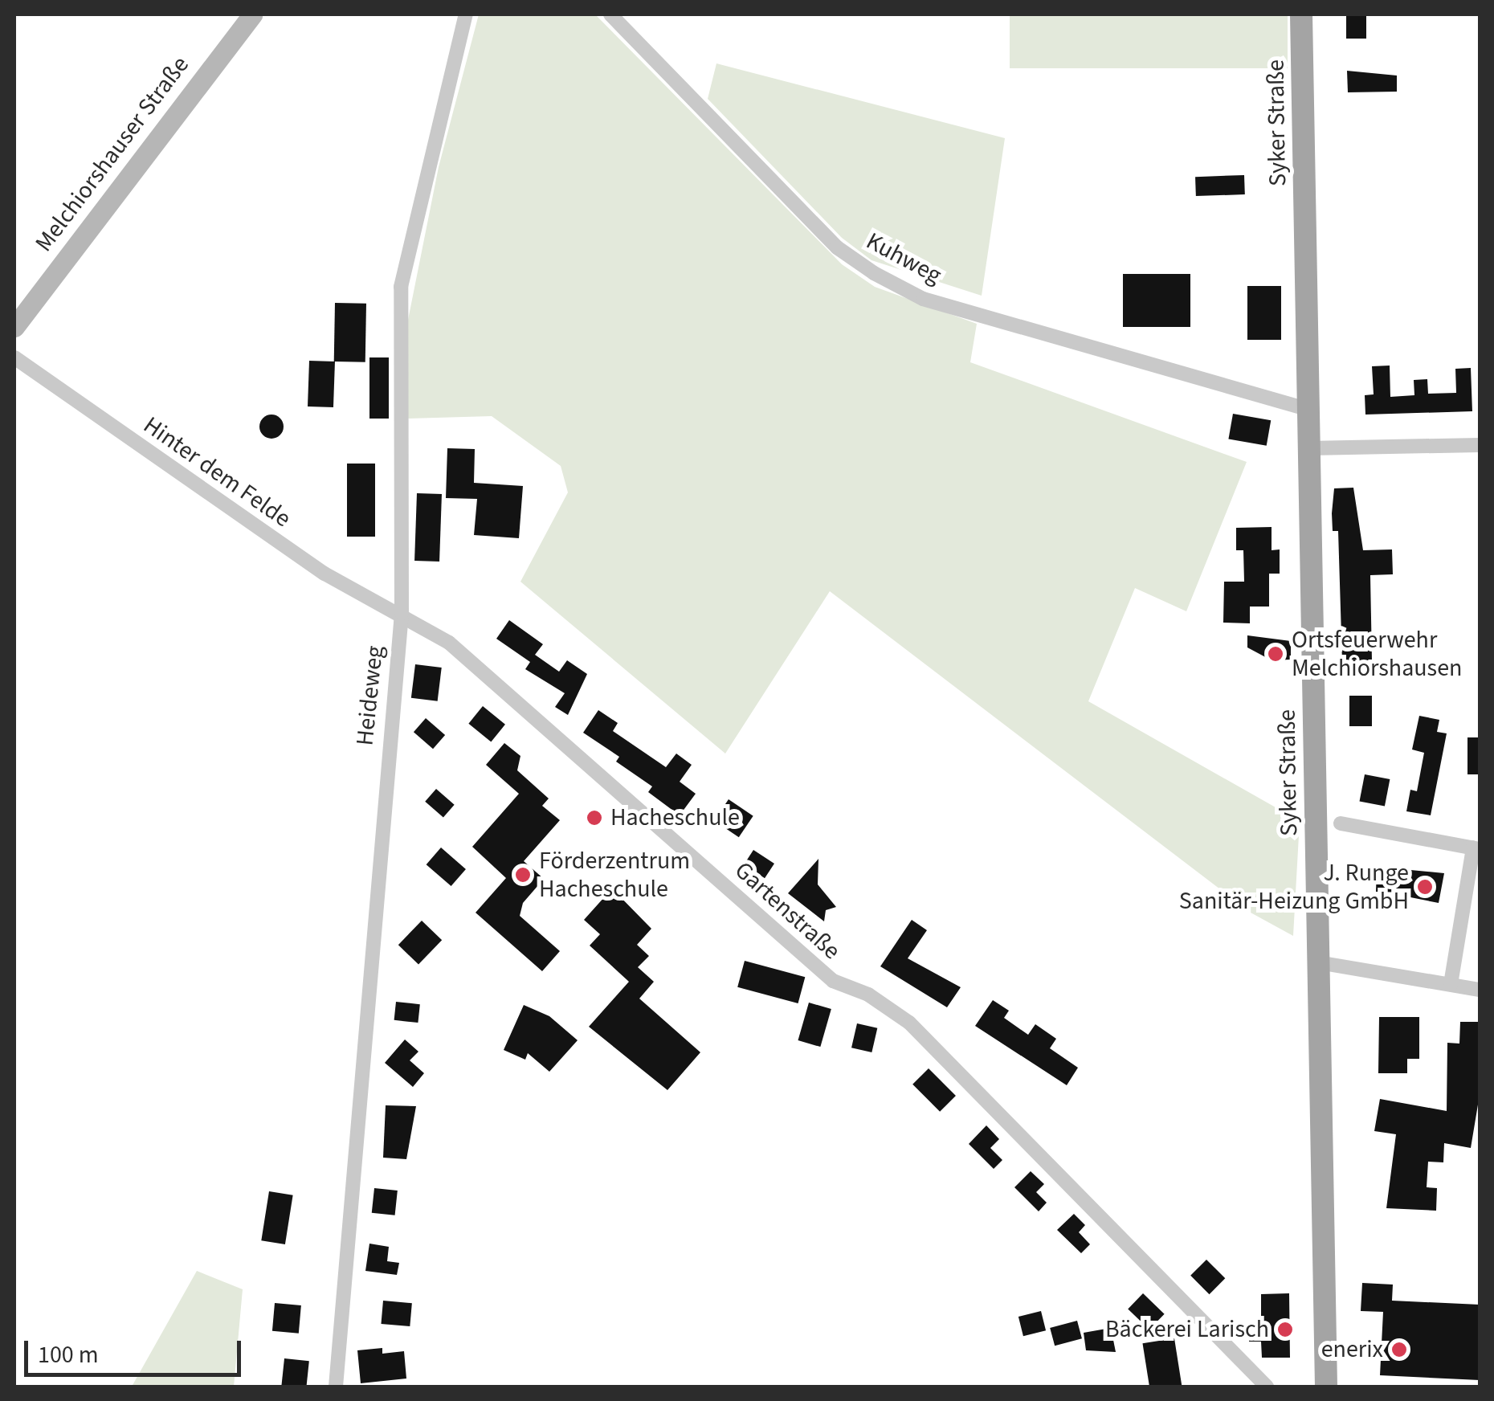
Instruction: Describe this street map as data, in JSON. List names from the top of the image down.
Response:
{
  "streets": {
    "main road": ["Syker Straße"],
    "street": [
      "Melchiorshauser Straße",
      "Kuhweg",
      "Hinter dem Felde",
      "Heideweg",
      "Gartenstraße"
    ]
  },
  "crossings": [
    ["Syker Straße", "Kuhweg"],
    ["Hinter dem Felde", "Heideweg"],
    ["Hinter dem Felde", "Gartenstraße"],
    ["Heideweg", "Gartenstraße"]
  ],
  "places": [
    "Ortsfeuerwehr Melchiorshausen",
    "Hacheschule",
    "Förderzentrum Hacheschule",
    "J. Runge Sanitär-Heizung GmbH",
    "Bäckerei Larisch",
    "enerix"
  ],
  "scale_bar": "100 m"
}
